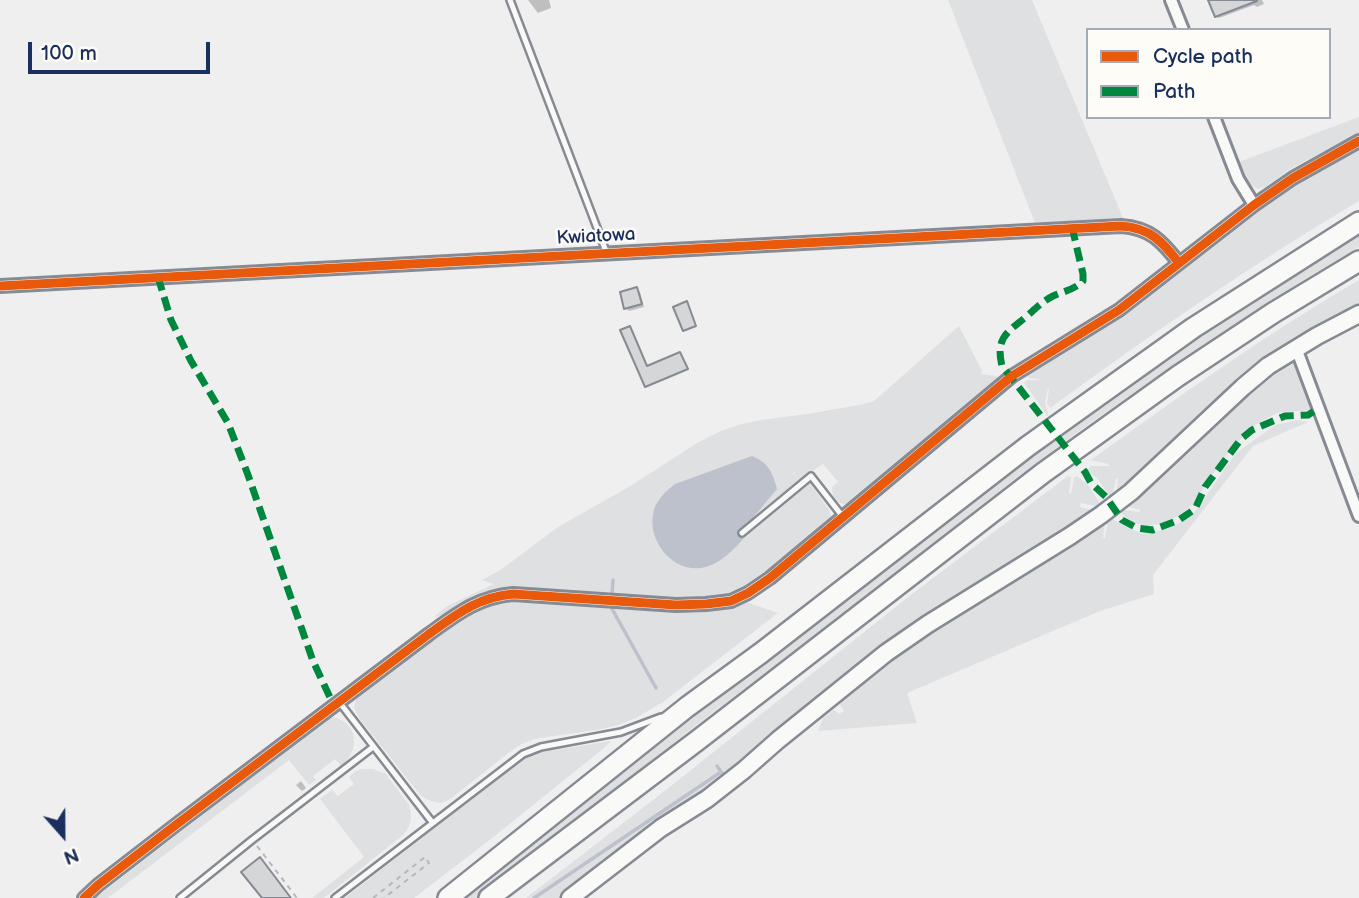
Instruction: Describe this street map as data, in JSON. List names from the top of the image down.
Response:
{
  "streets": {
    "street": ["Kwiatowa"]
  },
  "legend": ["Cycle path", "Path"],
  "scale_bar": "100 m",
  "north": "bottom"
}
